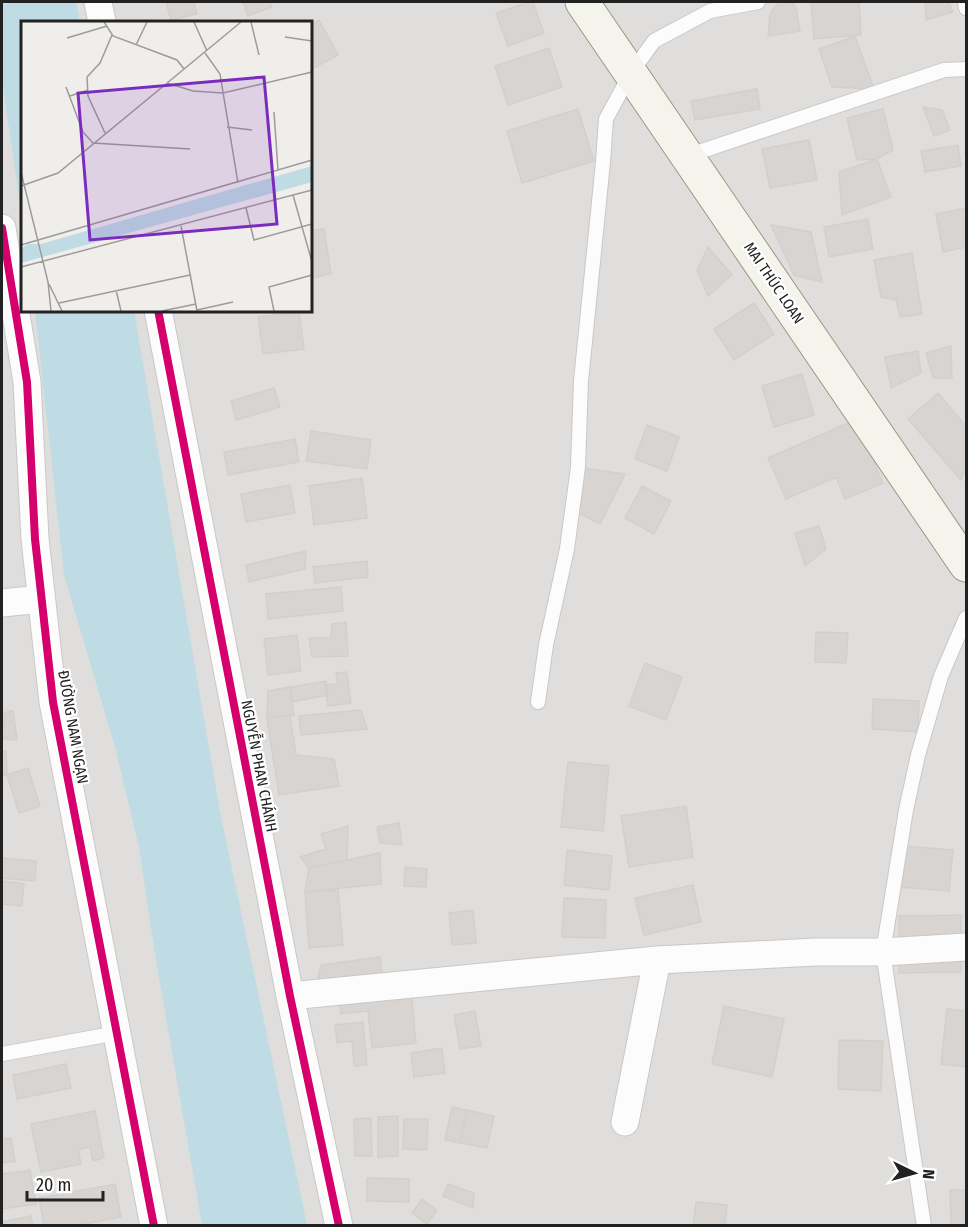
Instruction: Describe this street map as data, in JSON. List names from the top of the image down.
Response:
{
  "streets": {
    "main road": ["MAI THÚC LOAN"],
    "street": ["ĐƯỜNG NAM NGẠN", "NGUYỄN PHAN CHÁNH"]
  },
  "scale_bar": "20 m",
  "north": "right"
}
